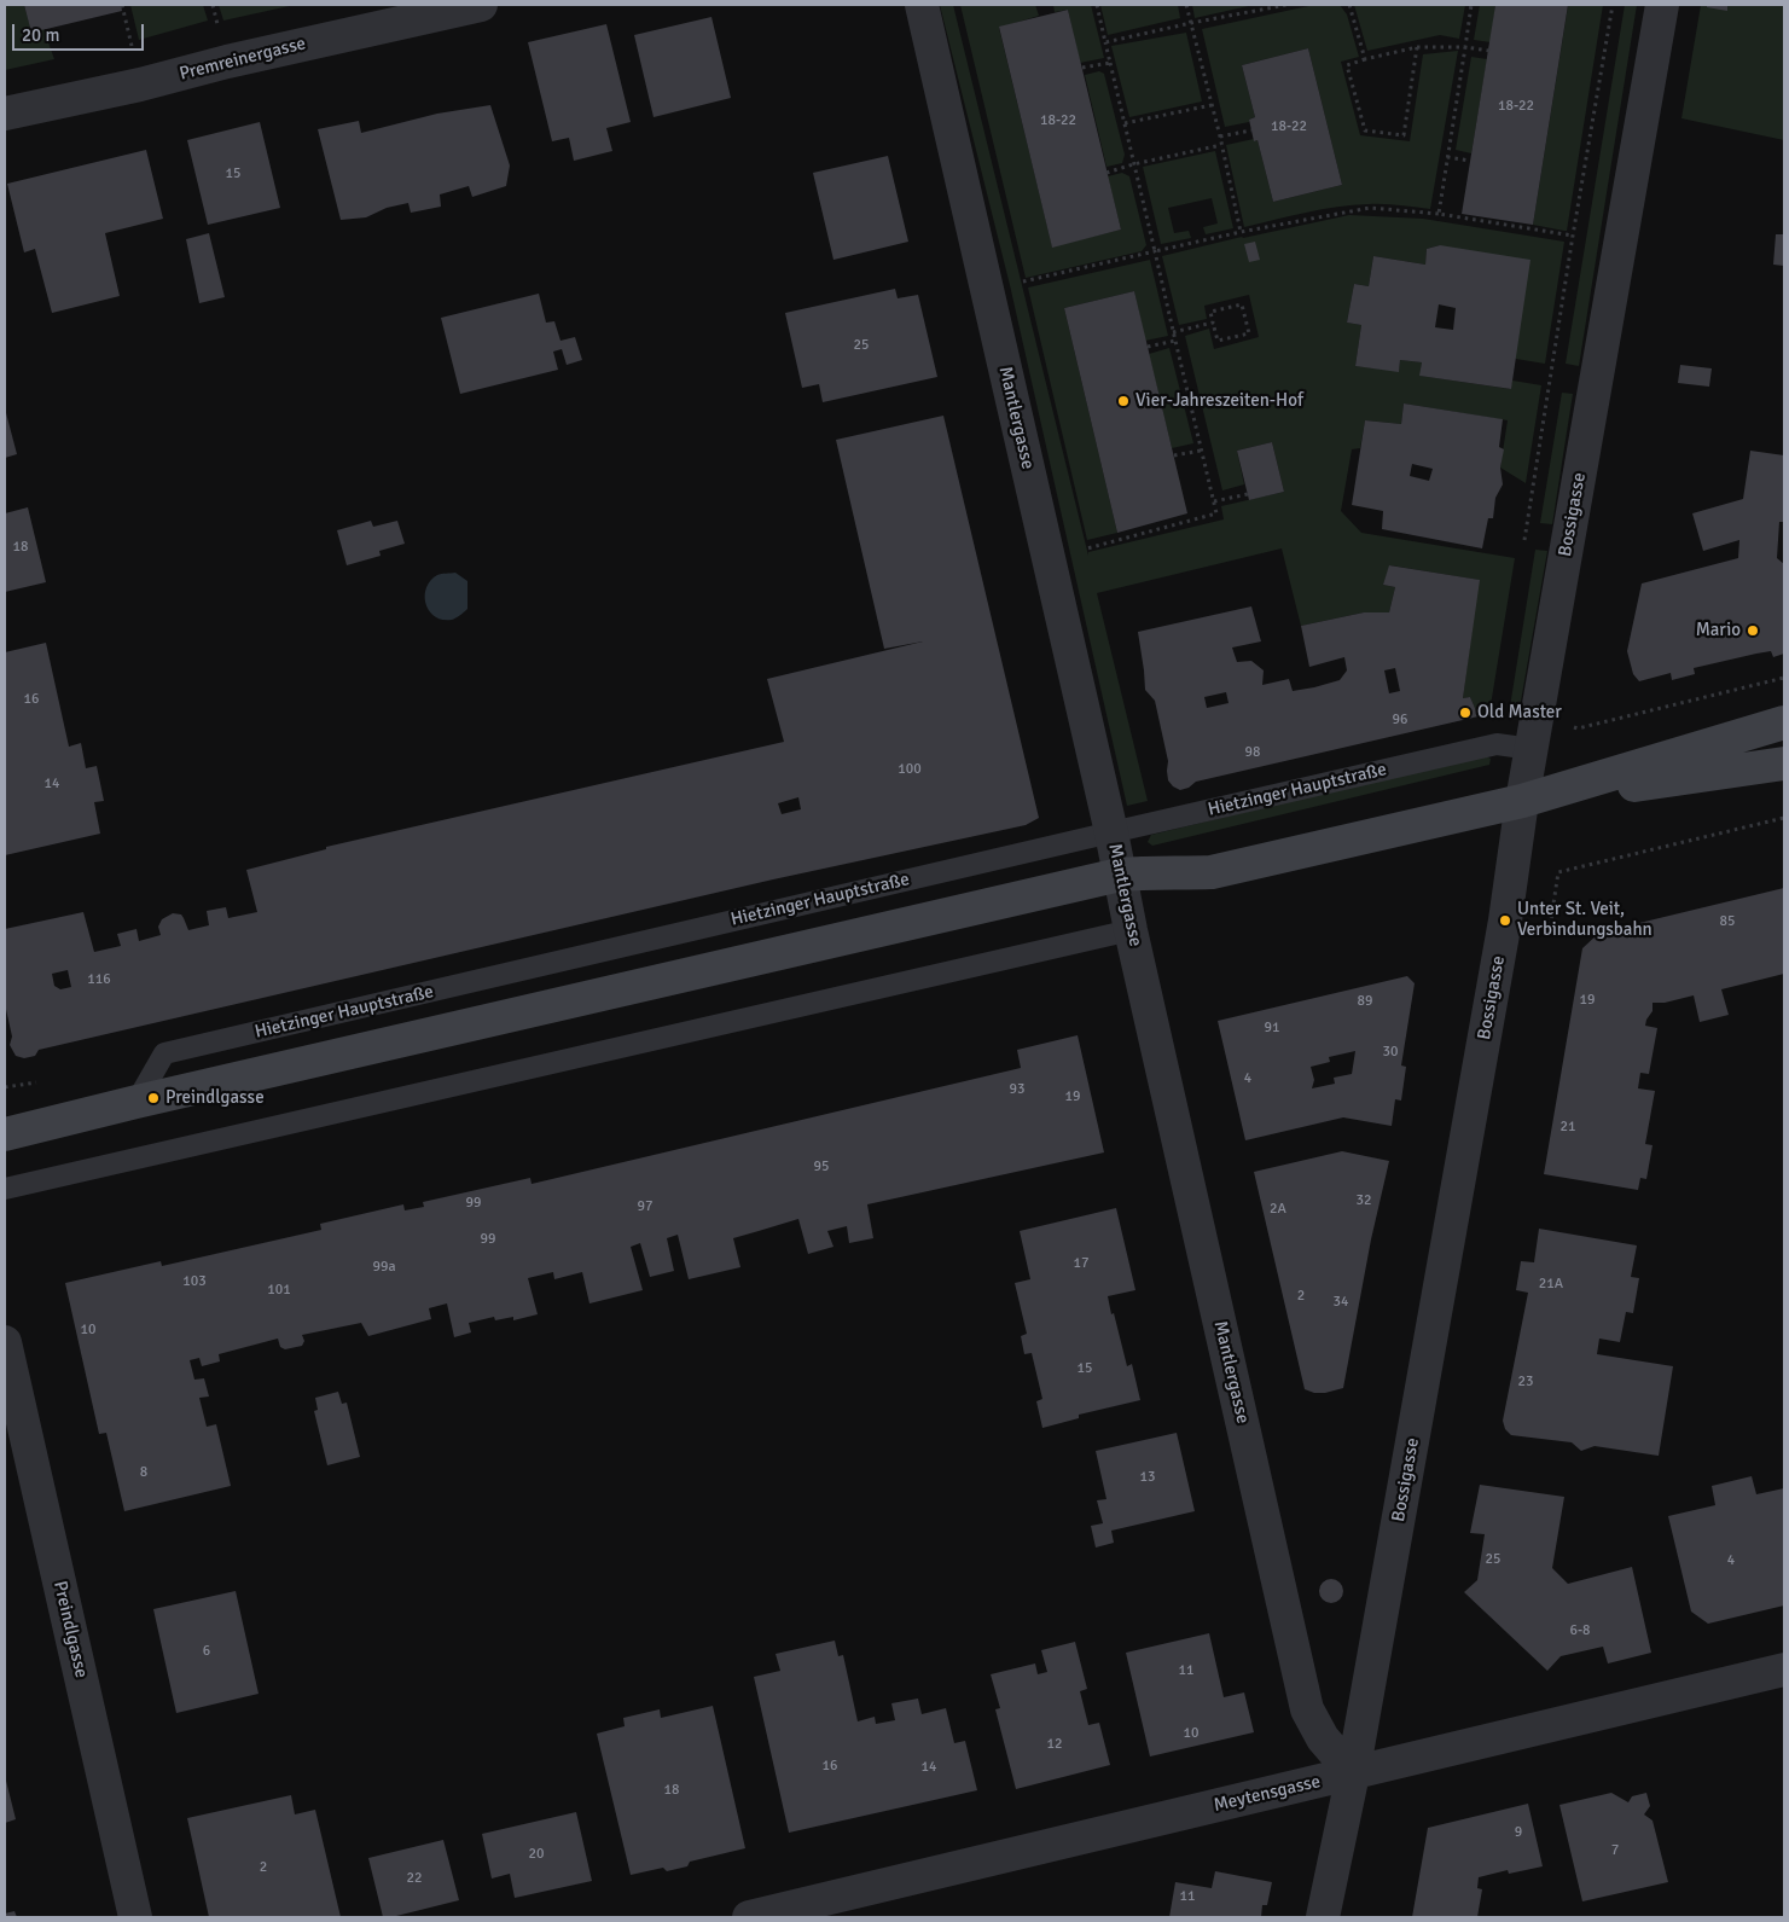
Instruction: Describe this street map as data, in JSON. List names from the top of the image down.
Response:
{
  "streets": {
    "street": [
      "Premreinergasse",
      "Mantlergasse",
      "Bossigasse",
      "Preindlgasse",
      "Meytensgasse"
    ],
    "lane": ["Hietzinger Hauptstraße"]
  },
  "crossings": [
    ["Mantlergasse", "Bossigasse"],
    ["Mantlergasse", "Hietzinger Hauptstraße"],
    ["Mantlergasse", "Meytensgasse"],
    ["Bossigasse", "Hietzinger Hauptstraße"],
    ["Bossigasse", "Meytensgasse"]
  ],
  "places": [
    "Vier-Jahreszeiten-Hof",
    "Mario",
    "Old Master",
    "Unter St. Veit, Verbindungsbahn",
    "Preindlgasse"
  ],
  "house_numbers": [
    "18-22",
    "18-22",
    "18-22",
    "15",
    "25",
    "18",
    "16",
    "96",
    "98",
    "100",
    "14",
    "85",
    "116",
    "19",
    "89",
    "91",
    "30",
    "4",
    "93",
    "19",
    "21",
    "95",
    "32",
    "99",
    "97",
    "2A",
    "99",
    "17",
    "99a",
    "103",
    "21A",
    "101",
    "2",
    "34",
    "10",
    "15",
    "23",
    "8",
    "13",
    "25",
    "4",
    "6-8",
    "6",
    "11",
    "10",
    "12",
    "16",
    "14",
    "18",
    "9",
    "7",
    "20",
    "2",
    "22",
    "11"
  ],
  "scale_bar": "20 m"
}
